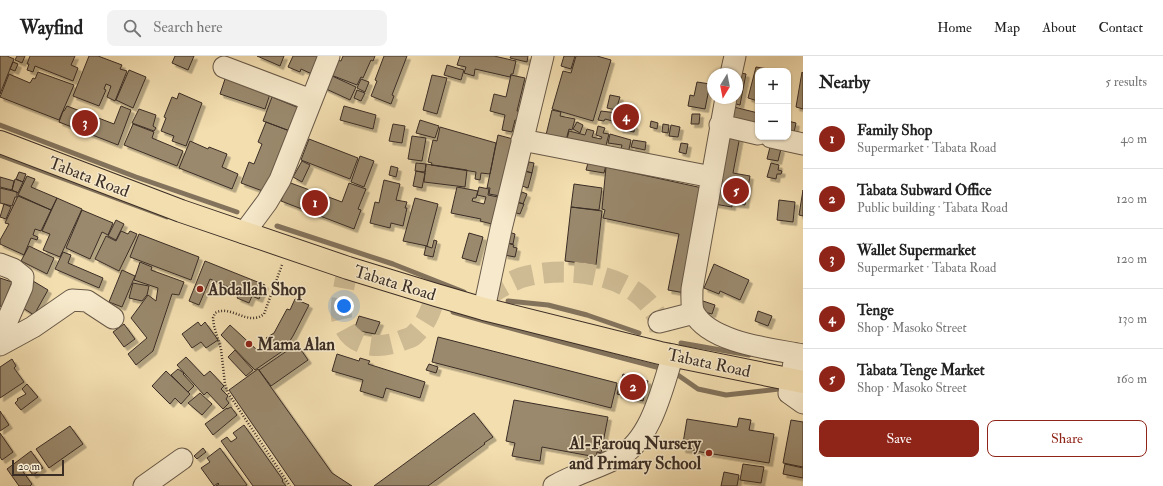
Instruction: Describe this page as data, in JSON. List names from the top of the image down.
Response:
{
  "streets": {
    "main road": ["Tabata Road"]
  },
  "places": ["Abdallah Shop", "Mama Alan", "Al-Farouq Nursery and Primary School"],
  "scale_bar": "20 m",
  "north": "bottom",
  "page": {
    "header": "Wayfind",
    "search": "Search here",
    "nav": [
      "Home",
      "Map",
      "About",
      "Contact"
    ],
    "heading": ["Nearby", "5 results"],
    "map_buttons": ["+", "−"],
    "pins": [
      "4",
      "3",
      "5",
      "1",
      "2"
    ],
    "list": [
      {
        "mark": "1",
        "name": "Family Shop",
        "note": "Supermarket · Tabata Road",
        "value": "40 m"
      },
      {
        "mark": "2",
        "name": "Tabata Subward Office",
        "note": "Public building · Tabata Road",
        "value": "120 m"
      },
      {
        "mark": "3",
        "name": "Wallet Supermarket",
        "note": "Supermarket · Tabata Road",
        "value": "120 m"
      },
      {
        "mark": "4",
        "name": "Tenge",
        "note": "Shop · Masoko Street",
        "value": "130 m"
      },
      {
        "mark": "5",
        "name": "Tabata Tenge Market",
        "note": "Shop · Masoko Street",
        "value": "160 m"
      }
    ],
    "buttons": ["Save", "Share"],
    "scale": "20 m"
  }
}
